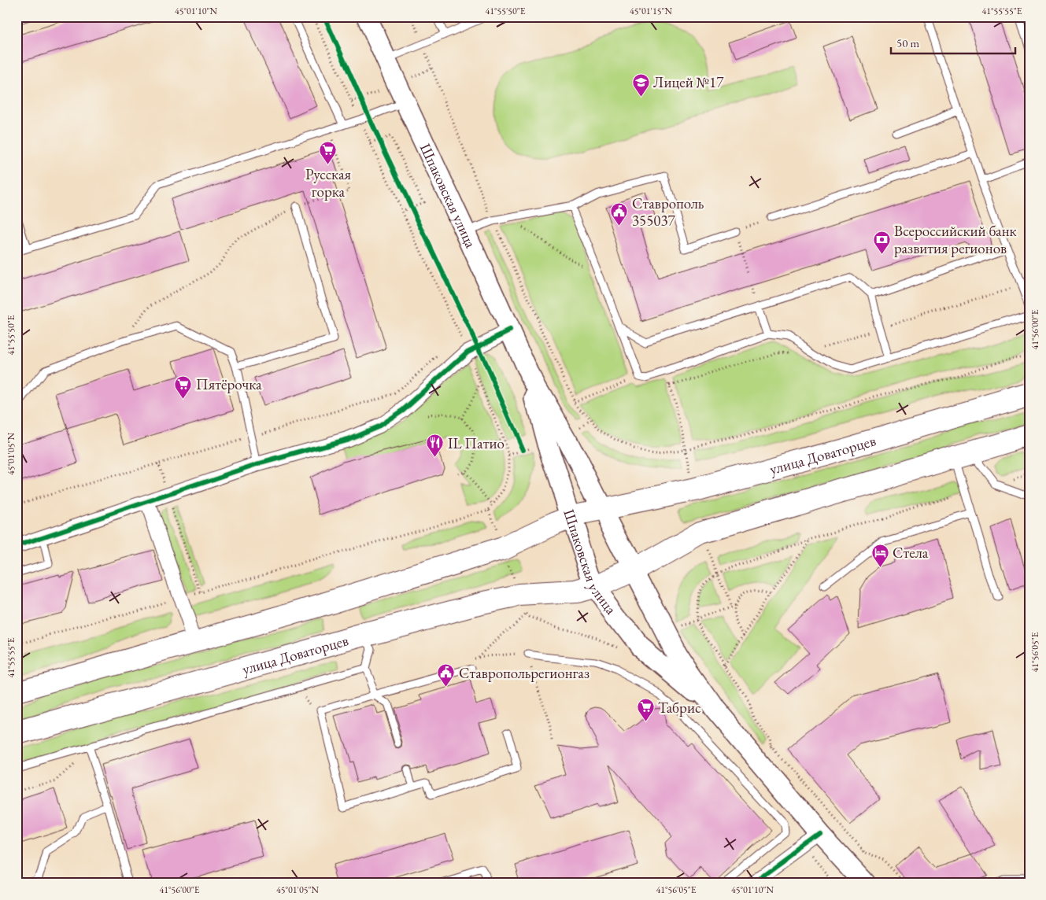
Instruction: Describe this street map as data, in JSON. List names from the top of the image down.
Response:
{
  "streets": {
    "main road": ["Шпаковская улица", "улица Доваторцев"]
  },
  "crossings": [
    ["Шпаковская улица", "улица Доваторцев"]
  ],
  "places": {
    "school or university": ["Лицей №17"],
    "supermarket": ["Русская горка", "Пятёрочка", "Табрис"],
    "public building": ["Ставрополь 355037", "Ставропольрегионгаз"],
    "bank": ["Всероссийский банк развития регионов"],
    "restaurant": ["IL Патио"],
    "hotel": ["Стела"]
  },
  "scale_bar": "50 m",
  "coordinates": [
    "45°01'10\"N",
    "41°55'50\"E",
    "45°01'15\"N",
    "41°55'55\"E",
    "41°56'00\"E",
    "45°01'05\"N",
    "41°56'05\"E"
  ]
}
